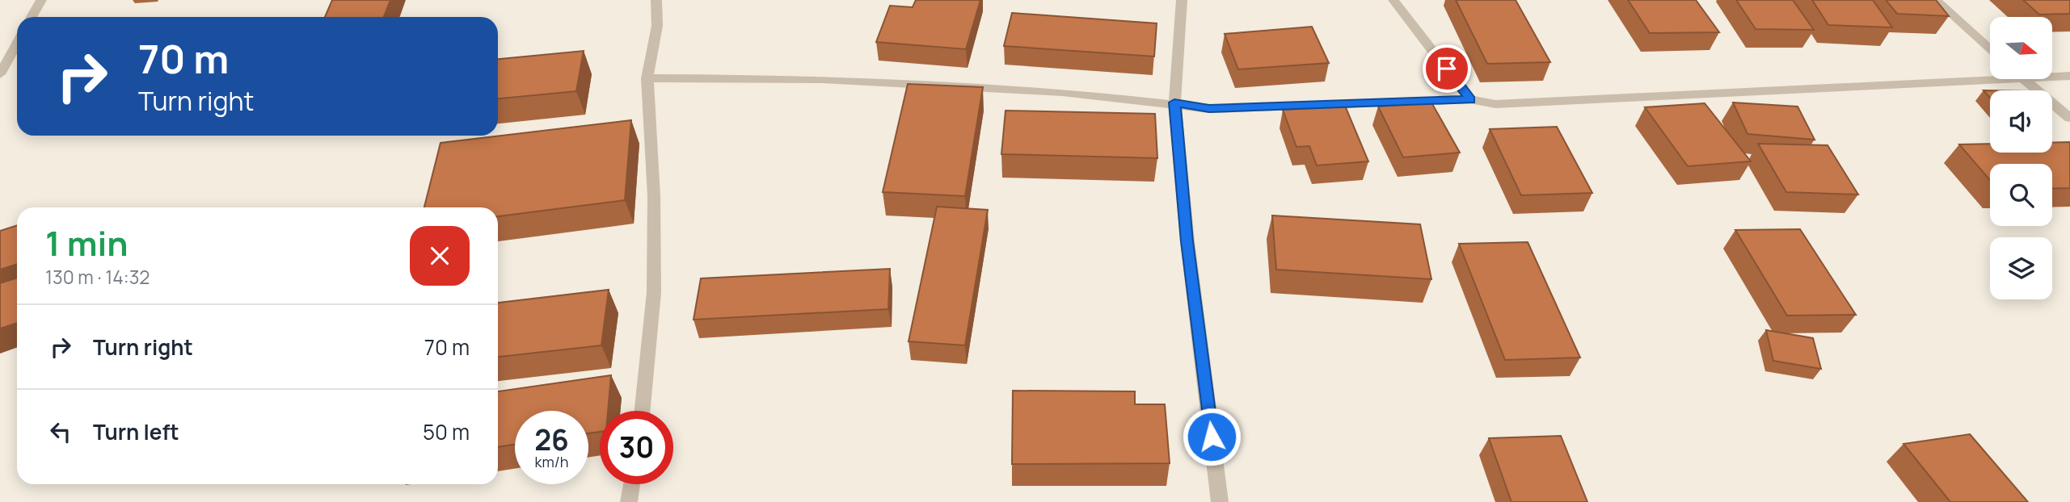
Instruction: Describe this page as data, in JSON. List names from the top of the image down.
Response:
{
  "north": "right",
  "page": {
    "turn": ["70 m", "Turn right"],
    "heading": ["1 min", "130 m · 14:32"],
    "list": [
      {
        "name": "Turn right",
        "value": "70 m"
      },
      {
        "name": "Turn left",
        "value": "50 m"
      }
    ],
    "speed": "26 km/h",
    "limit": "30"
  }
}
